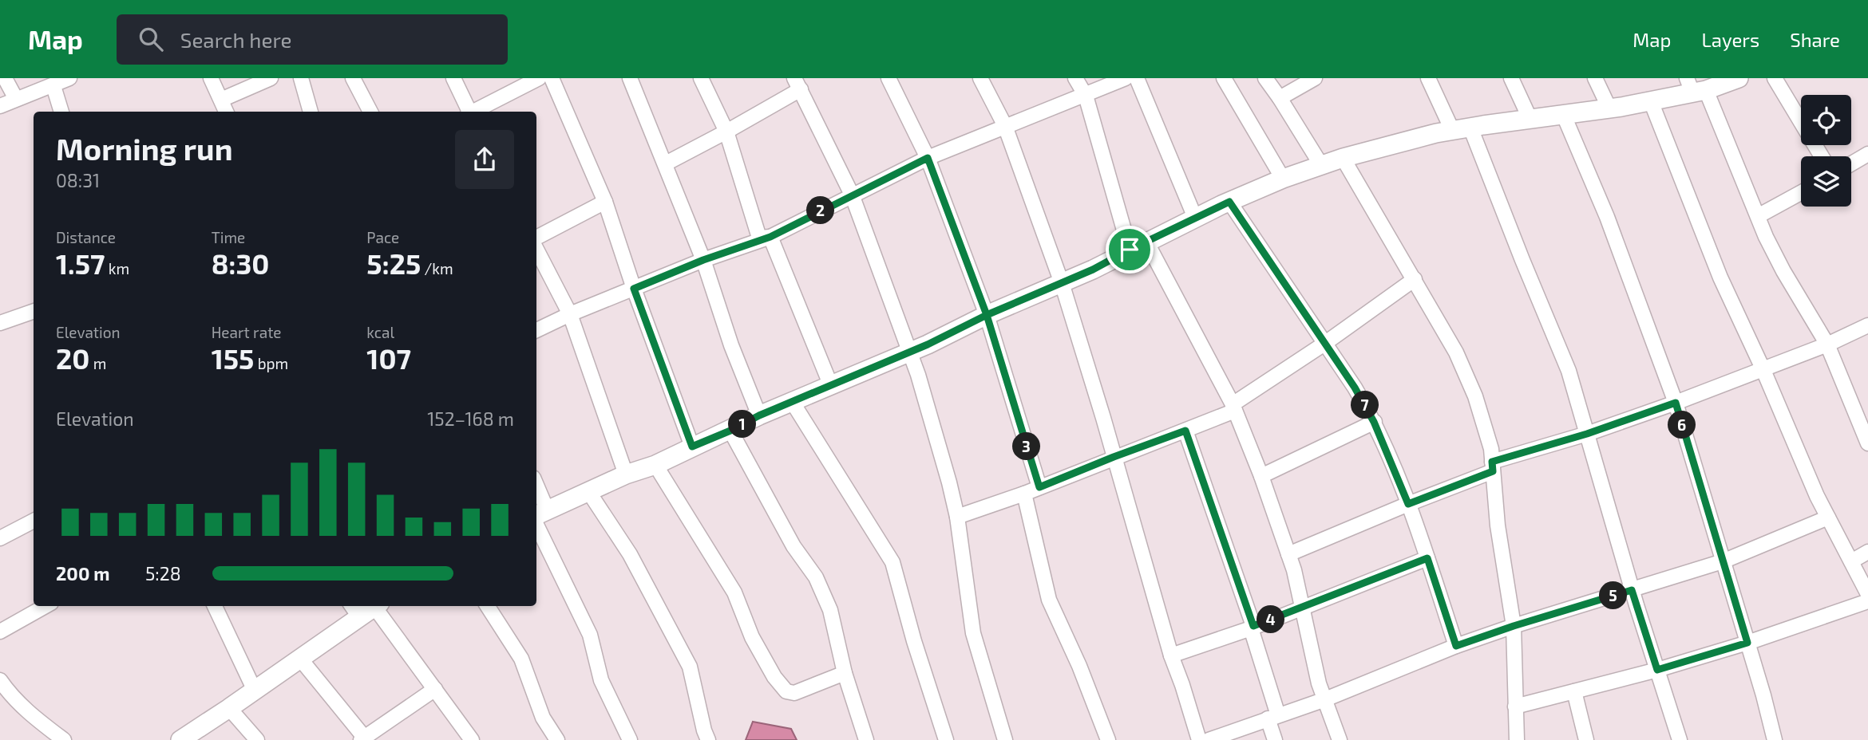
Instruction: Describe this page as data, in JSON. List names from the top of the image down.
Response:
{
  "page": {
    "header": "Map",
    "search": "Search here",
    "nav": ["Map", "Layers", "Share"],
    "heading": ["Morning run", "08:31"],
    "pins": [
      "2",
      "7",
      "1",
      "6",
      "3",
      "5",
      "4"
    ],
    "stats": [
      ["Distance", "1.57 km"],
      ["Time", "8:30"],
      ["Pace", "5:25 /km"],
      ["Elevation", "20 m"],
      ["Heart rate", "155 bpm"],
      ["kcal", "107"]
    ],
    "chart": ["Elevation", "152–168 m"],
    "list": [
      {
        "name": "200 m",
        "note": "5:28"
      }
    ]
  }
}
